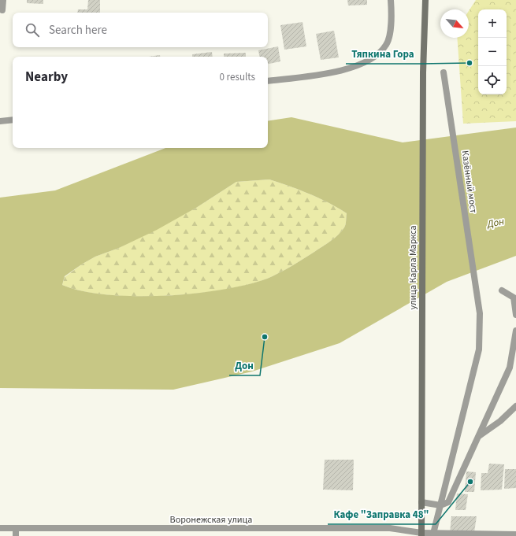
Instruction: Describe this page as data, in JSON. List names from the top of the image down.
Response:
{
  "streets": {
    "main road": ["улица Карла Маркса"],
    "street": ["Казённый мост", "Воронежская улица"]
  },
  "crossings": [
    ["улица Карла Маркса", "Воронежская улица"]
  ],
  "water": ["Дон"],
  "places": ["Тяпкина Гора", "Дон", "Кафе \"Заправка 48\""],
  "north": "bottom right",
  "page": {
    "map_buttons": ["+", "−"],
    "search": "Search here",
    "heading": ["Nearby", "0 results"]
  }
}
